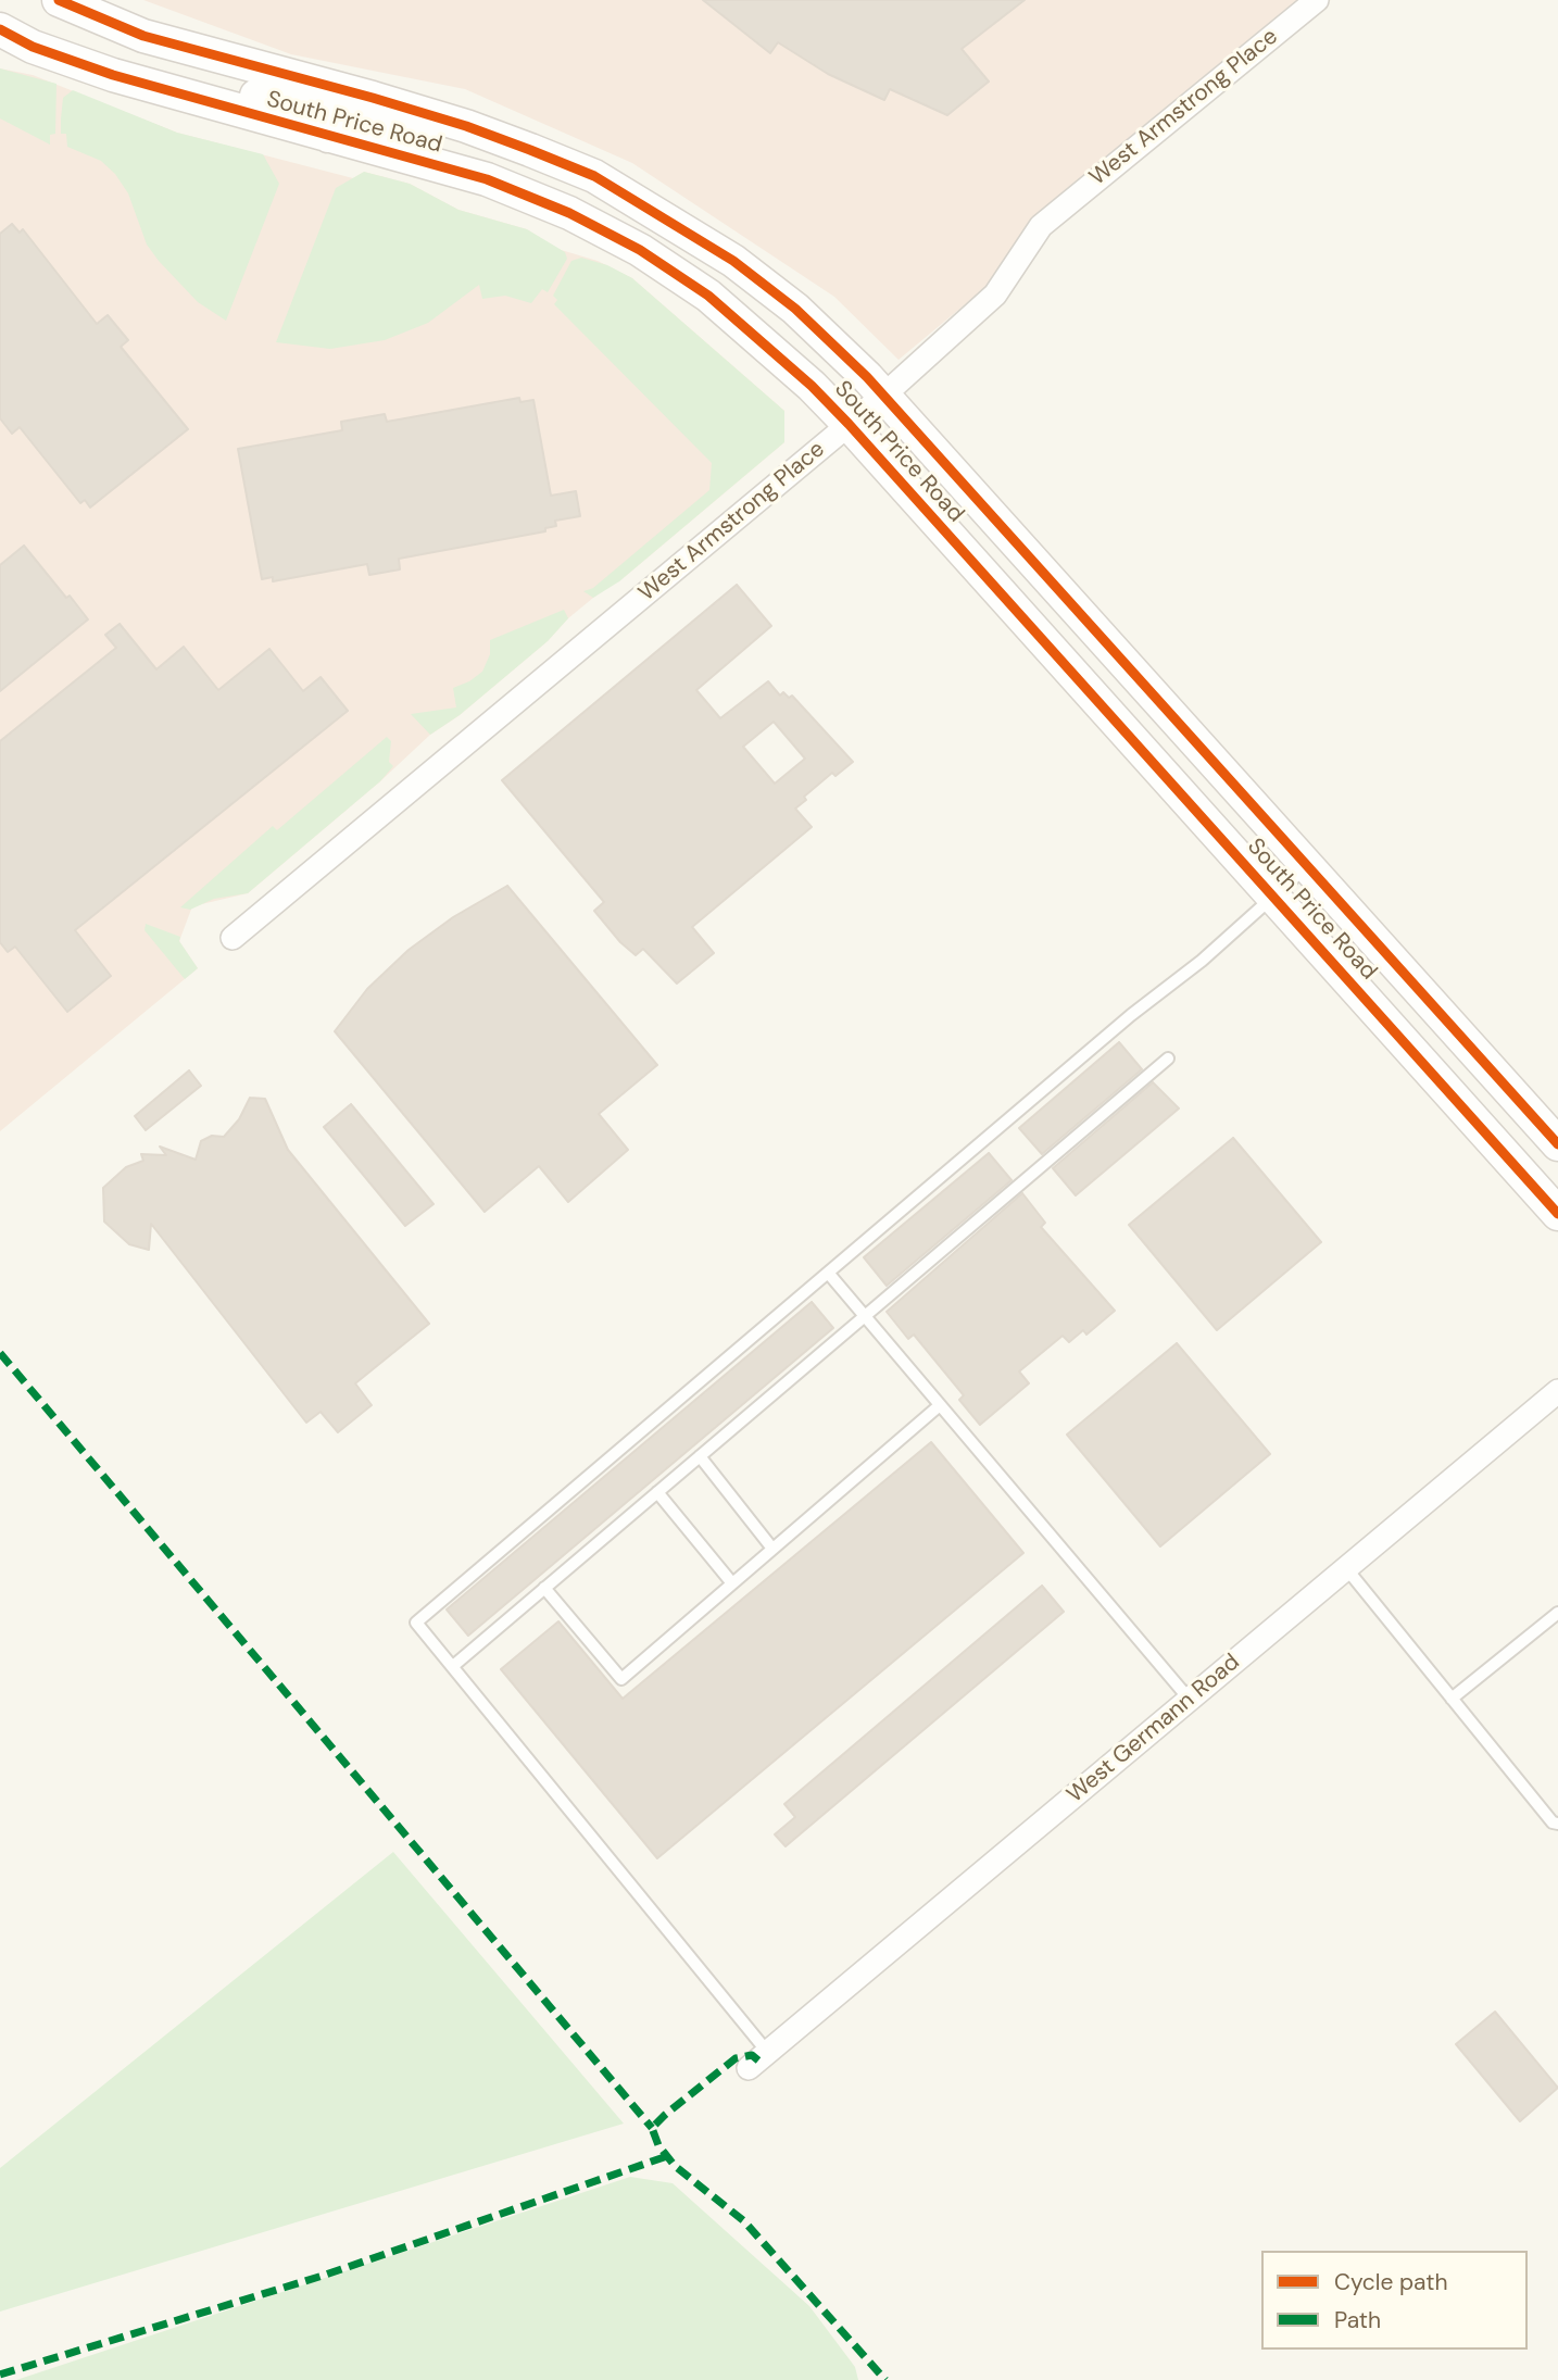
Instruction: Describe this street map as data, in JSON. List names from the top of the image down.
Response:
{
  "streets": {
    "main road": ["South Price Road"],
    "street": ["West Armstrong Place", "West Germann Road"]
  },
  "crossings": [
    ["West Armstrong Place", "South Price Road"]
  ],
  "legend": ["Cycle path", "Path"]
}
